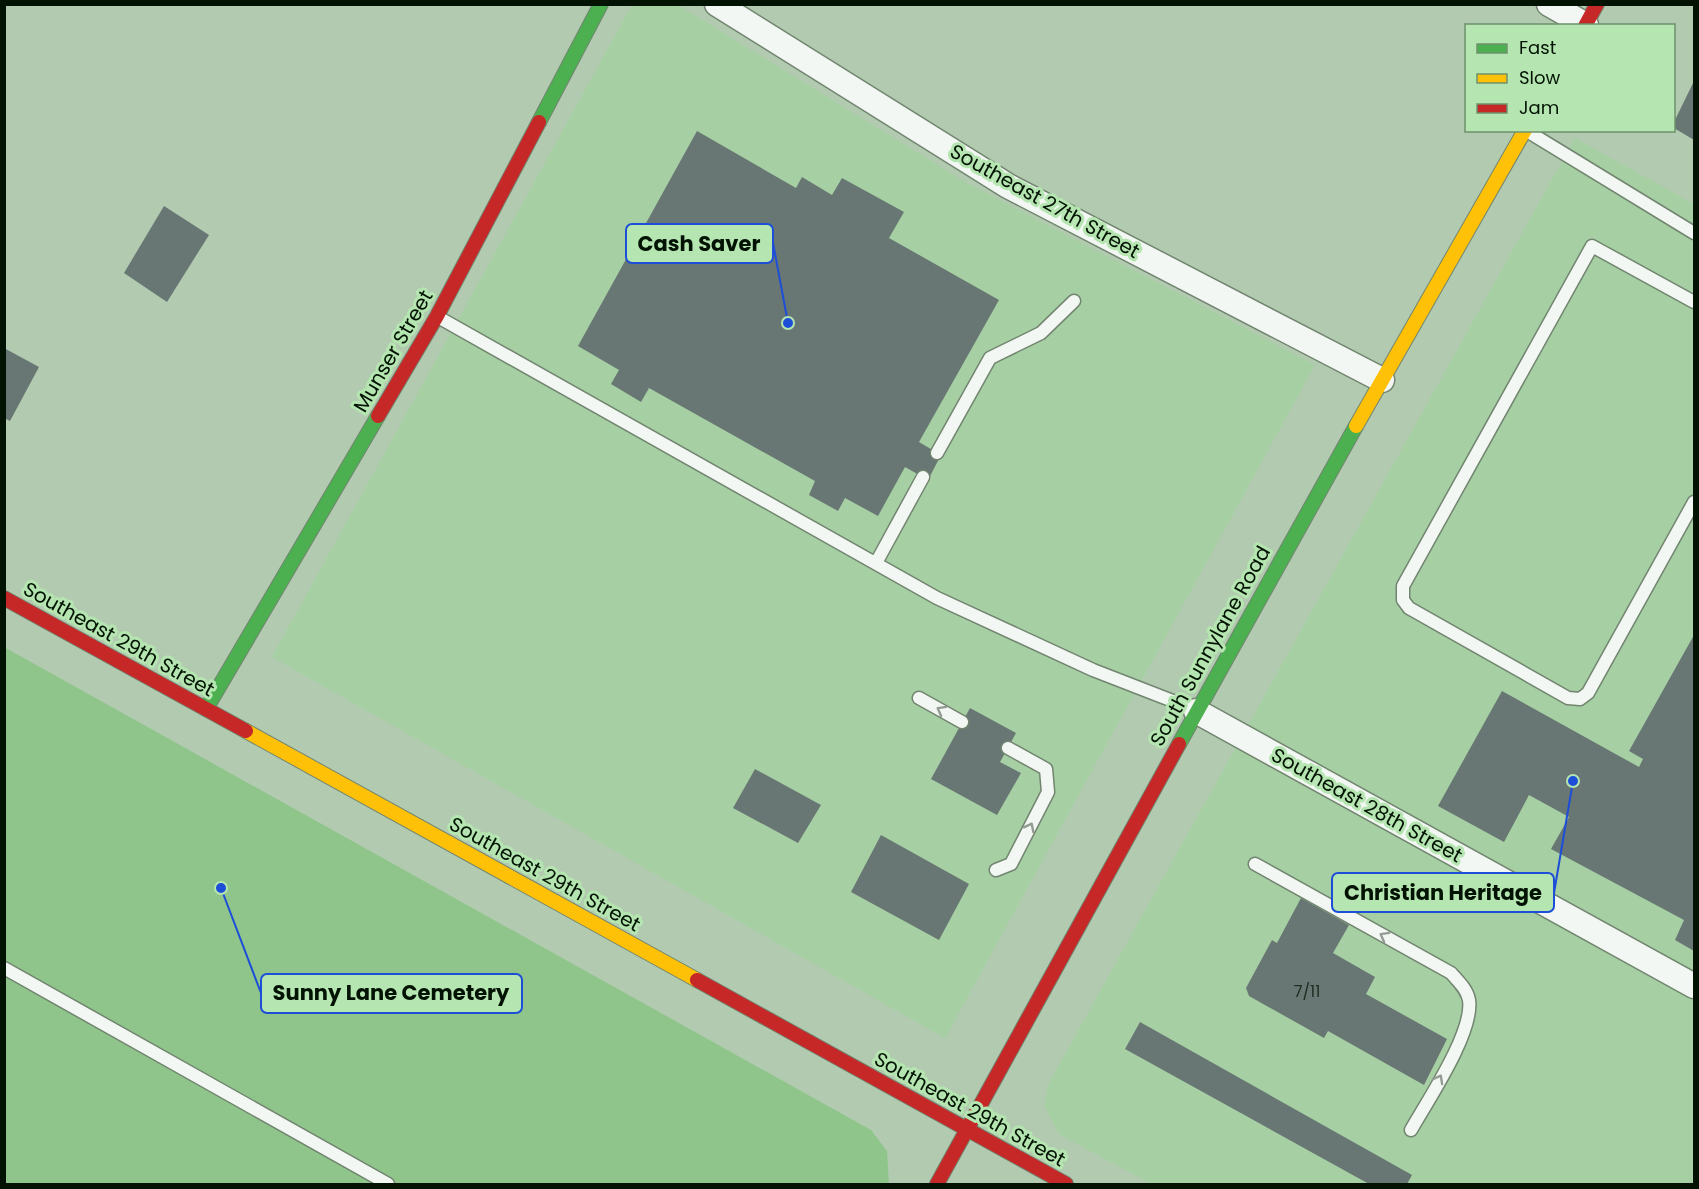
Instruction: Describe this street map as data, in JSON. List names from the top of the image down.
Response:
{
  "streets": {
    "main road": ["Munser Street", "Southeast 29th Street", "South Sunnylane Road"],
    "street": ["Southeast 27th Street", "Southeast 28th Street"]
  },
  "crossings": [
    ["Southeast 27th Street", "South Sunnylane Road"],
    ["Munser Street", "Southeast 29th Street"],
    ["Southeast 29th Street", "South Sunnylane Road"],
    ["South Sunnylane Road", "Southeast 28th Street"]
  ],
  "places": ["Cash Saver", "Christian Heritage", "Sunny Lane Cemetery"],
  "house_numbers": ["7/11"],
  "legend": ["Fast", "Slow", "Jam"]
}
